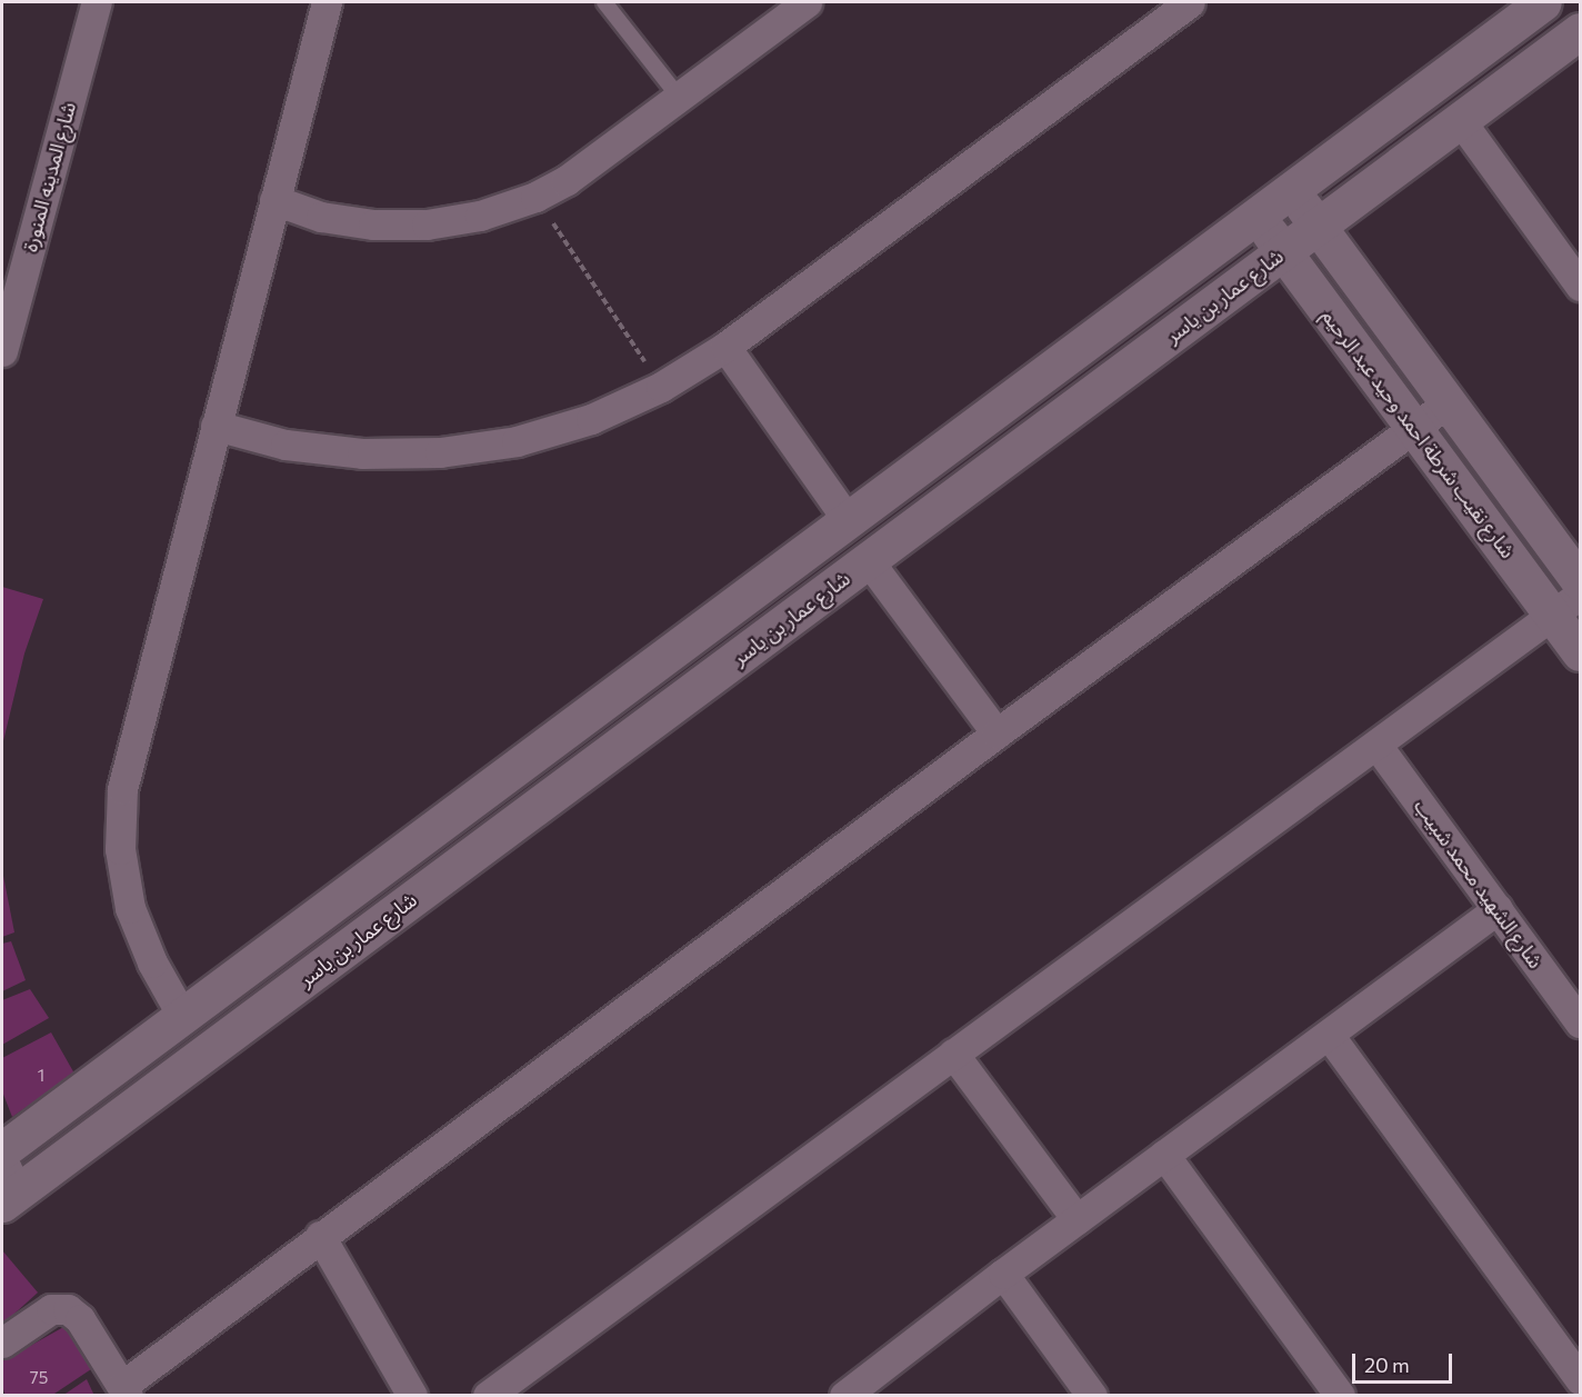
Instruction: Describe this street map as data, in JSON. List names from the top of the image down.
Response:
{
  "streets": {
    "street": [
      "شارع المدينه المنورة",
      "شارع عمار بن ياسر",
      "شارع نقيب شرطة احمد وحيد عبد الرحيم",
      "شارع الشهيد محمد شبيب"
    ]
  },
  "crossings": [
    ["شارع عمار بن ياسر", "شارع نقيب شرطة احمد وحيد عبد الرحيم"]
  ],
  "house_numbers": ["1", "75"],
  "scale_bar": "20 m"
}
